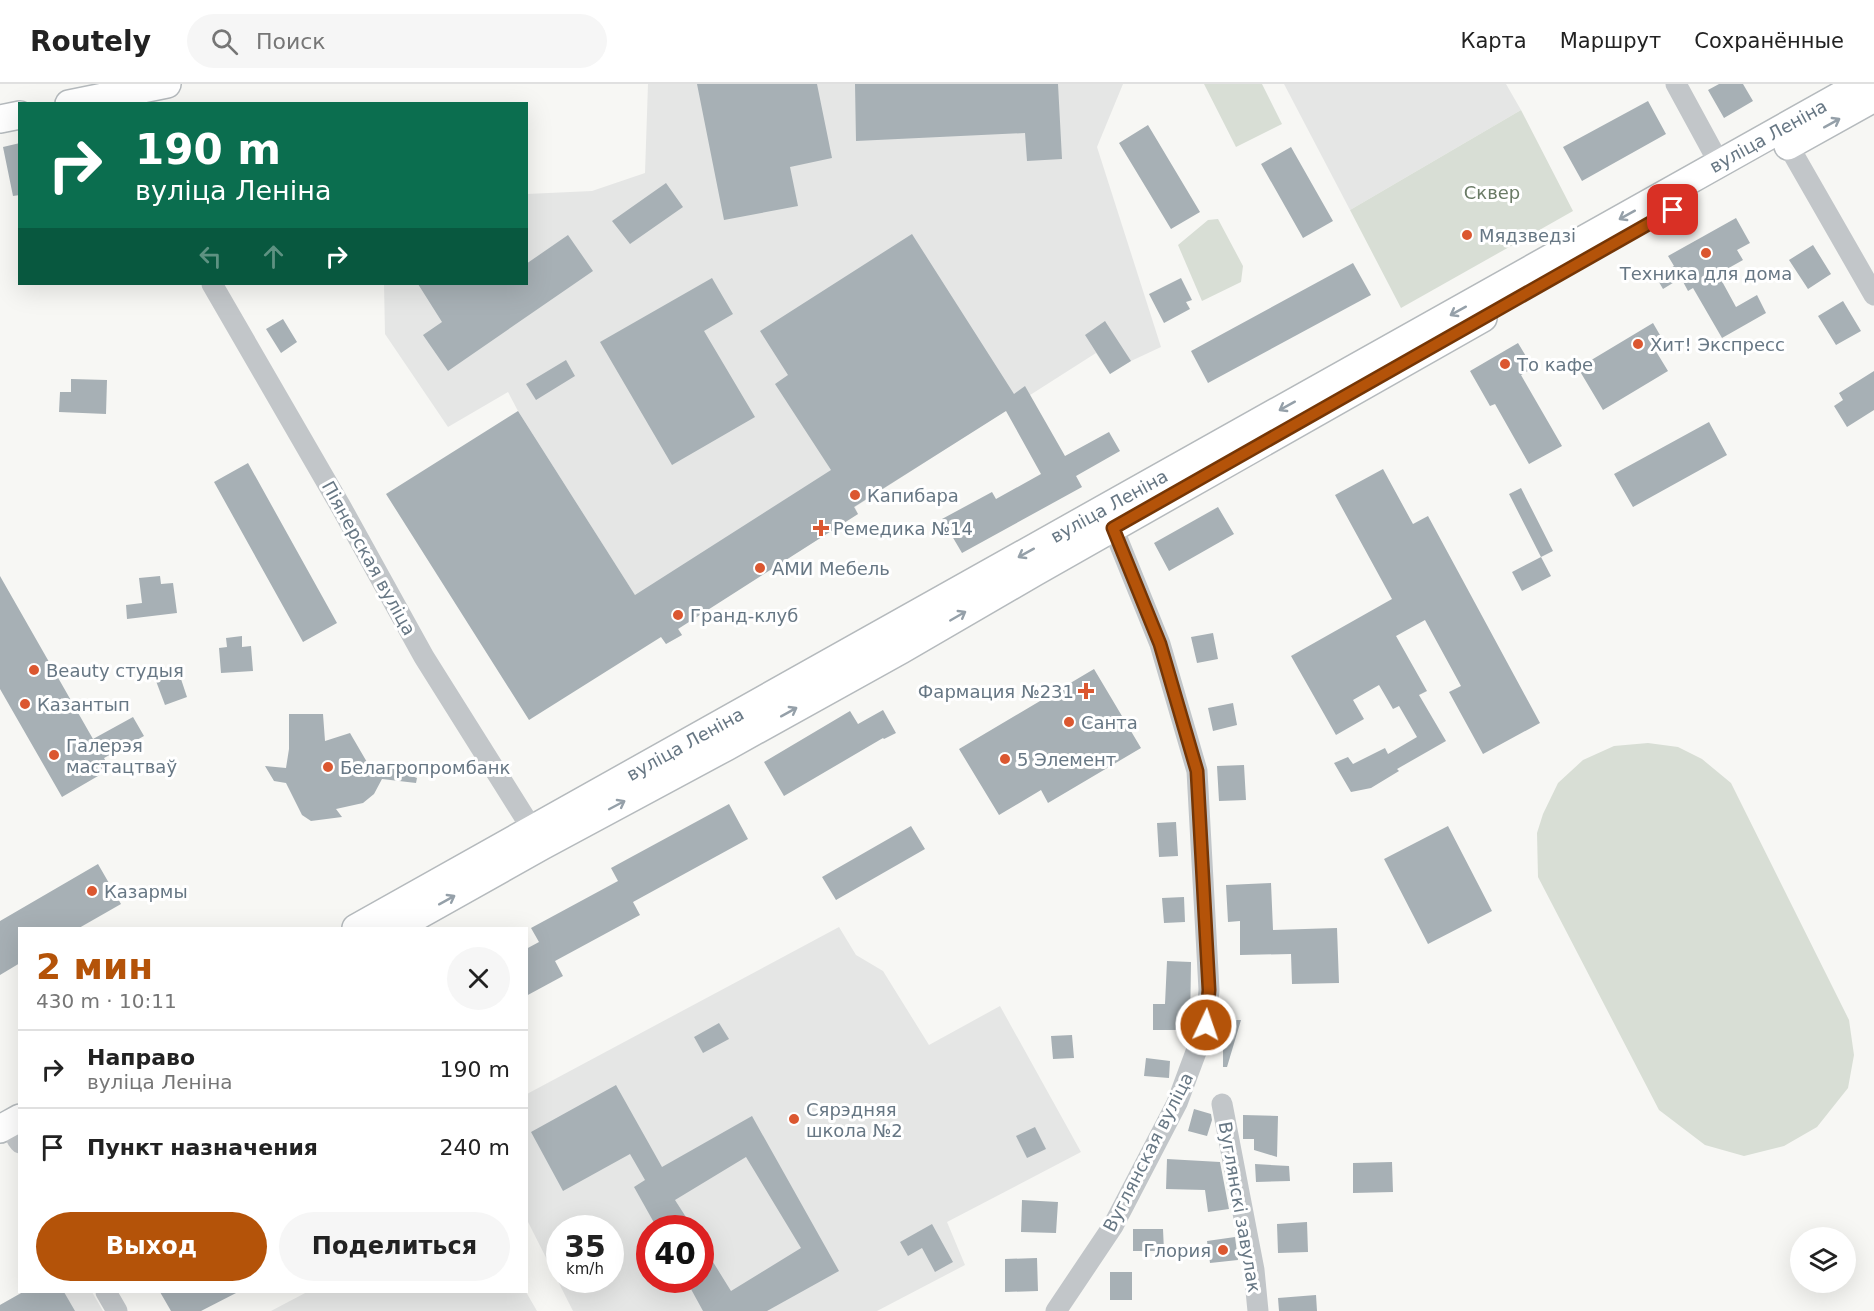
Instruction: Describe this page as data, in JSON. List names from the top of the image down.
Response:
{
  "streets": {
    "main road": ["вуліца Леніна"],
    "street": ["Піянерская вуліца", "Вуглянская вуліца", "Вуглянскі завулак"]
  },
  "crossings": [
    ["вуліца Леніна", "Піянерская вуліца"],
    ["вуліца Леніна", "Вуглянская вуліца"]
  ],
  "parks": ["Сквер"],
  "places": {
    "other": [
      "Мядзведзі",
      "Техника для дома",
      "Хит! Экспресс",
      "То кафе",
      "Капибара",
      "АМИ Мебель",
      "Гранд-клуб",
      "Beauty студыя",
      "Казантып",
      "Санта",
      "Галерэя мастацтваў",
      "5 Элемент",
      "Белагропромбанк",
      "Казармы",
      "Сярэдняя школа №2",
      "Глория"
    ],
    "health": ["Ремедика №14", "Фармация №231"]
  },
  "page": {
    "header": "Routely",
    "search": "Поиск",
    "nav": ["Карта", "Маршрут", "Сохранённые"],
    "turn": ["190 m", "вуліца Леніна"],
    "heading": ["2 мин", "430 m · 10:11"],
    "list": [
      {
        "name": "Направо",
        "note": "вуліца Леніна",
        "value": "190 m"
      },
      {
        "name": "Пункт назначения",
        "value": "240 m"
      }
    ],
    "buttons": ["Выход", "Поделиться"],
    "speed": "35 km/h",
    "limit": "40"
  }
}
